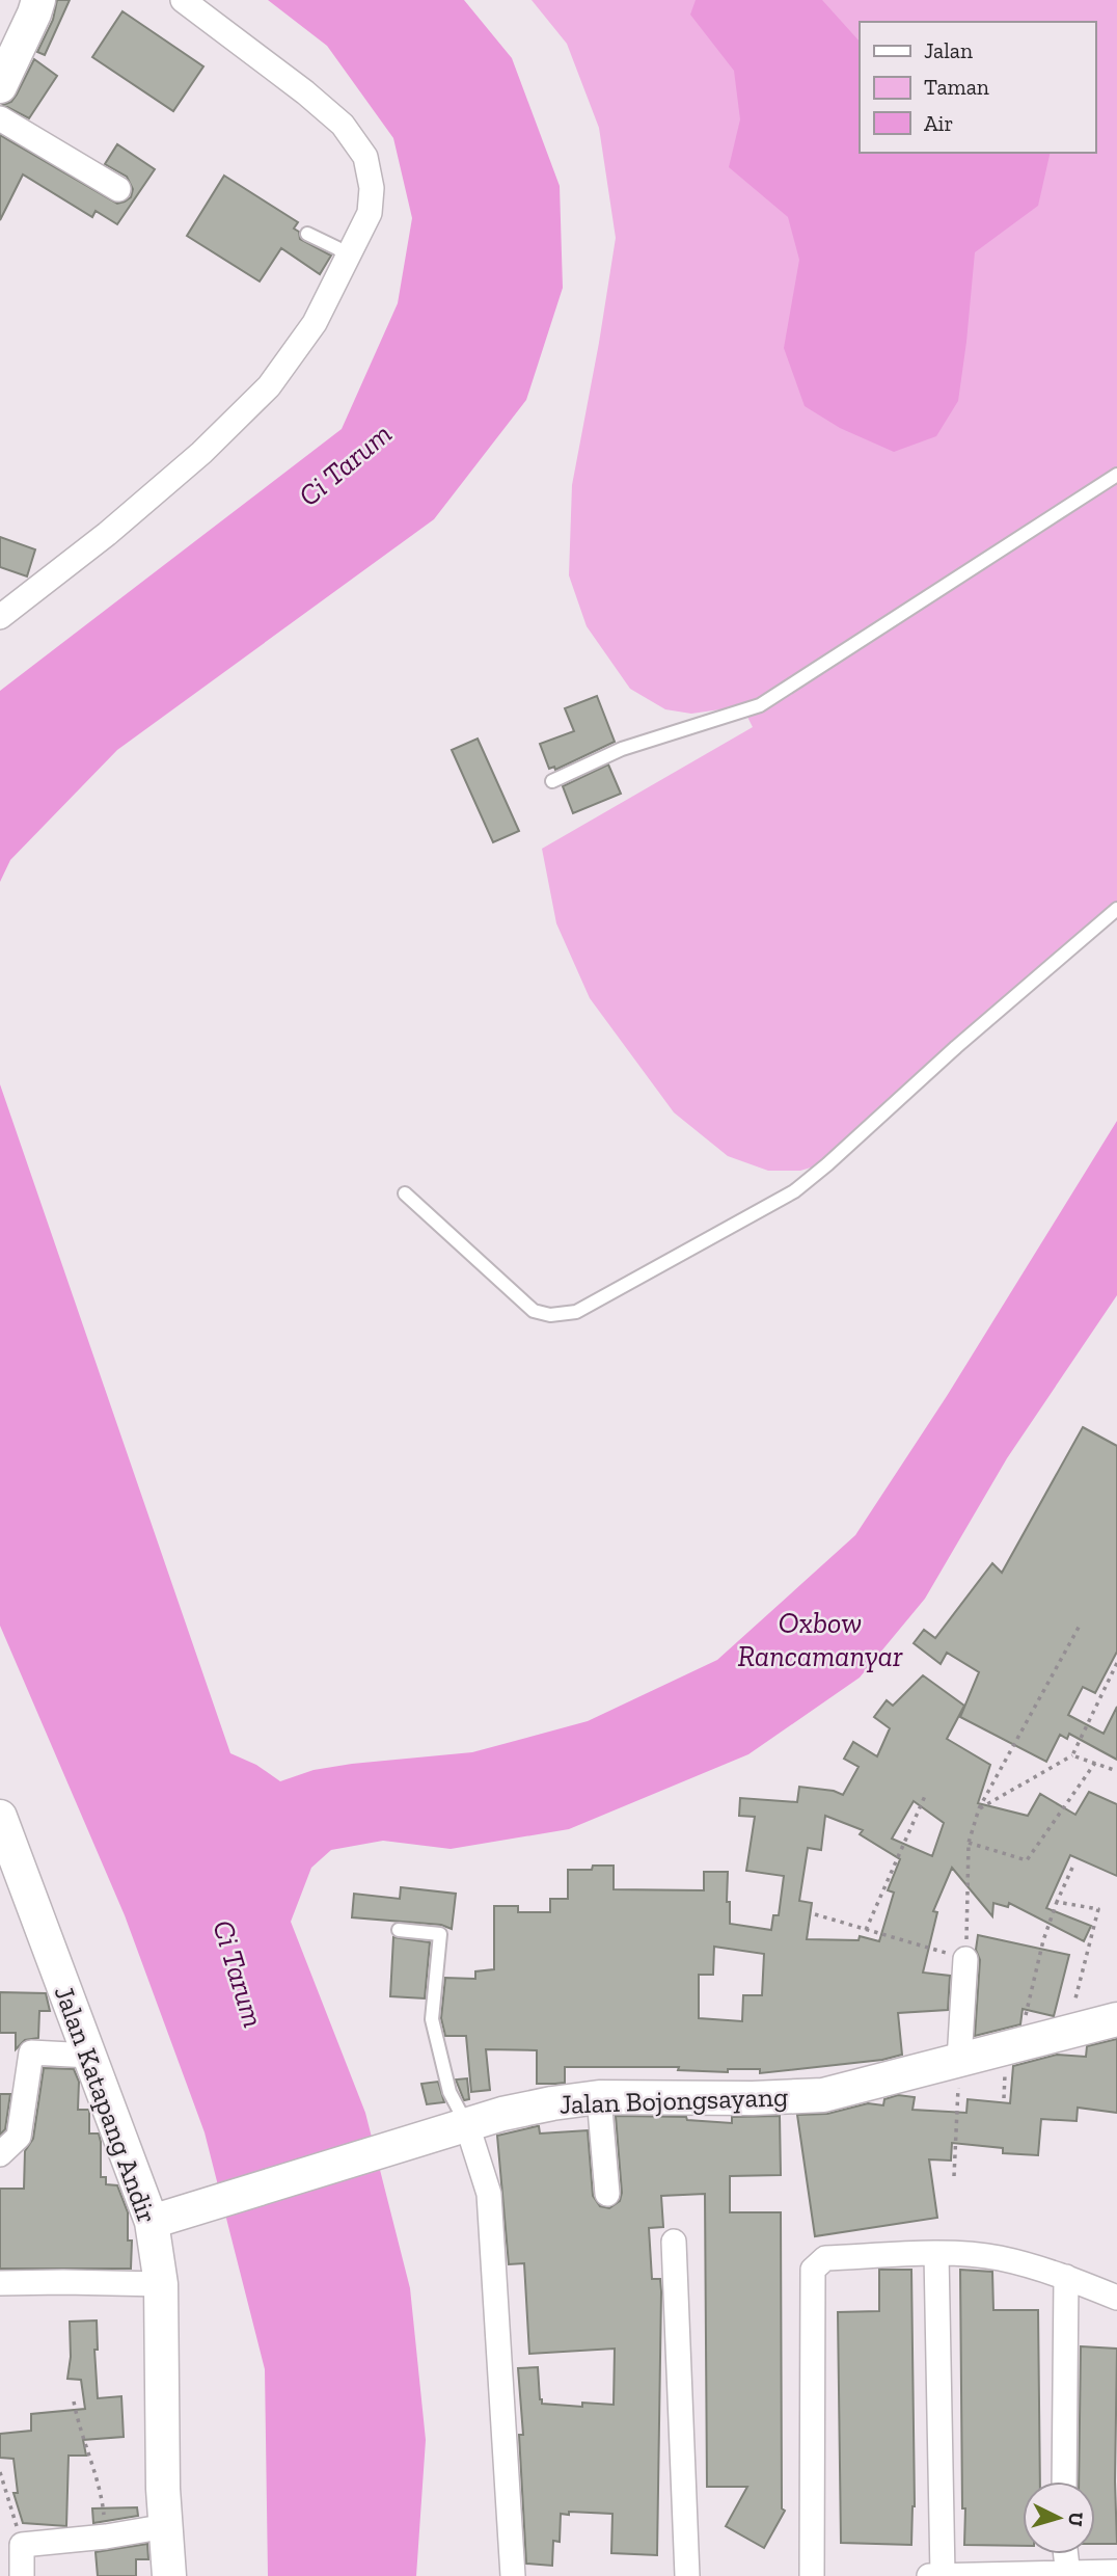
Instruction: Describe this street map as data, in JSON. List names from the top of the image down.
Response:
{
  "streets": {
    "street": ["Jalan Bojongsayang", "Jalan Katapang Andir"]
  },
  "crossings": [
    ["Jalan Bojongsayang", "Jalan Katapang Andir"]
  ],
  "water": ["Ci Tarum", "Oxbow Rancamanyar"],
  "legend": ["Jalan", "Taman", "Air"],
  "north": "right"
}
